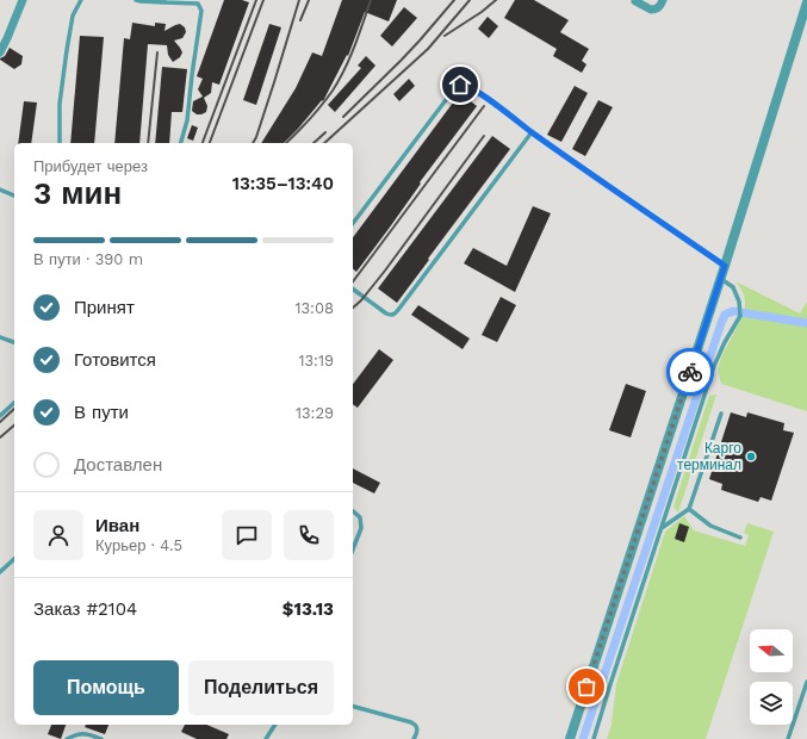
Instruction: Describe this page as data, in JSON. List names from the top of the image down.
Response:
{
  "places": ["Карго терминал"],
  "north": "left",
  "page": {
    "heading": ["3 мин", "Прибудет через", "13:35–13:40"],
    "panel": [
      "Иван",
      "Курьер · 4.5",
      "Заказ #2104",
      "$13.13"
    ],
    "bar": "В пути · 390 m",
    "list": [
      ["Принят", "13:08"],
      ["Готовится", "13:19"],
      ["В пути", "13:29"],
      "Доставлен"
    ],
    "buttons": ["Помощь", "Поделиться"]
  }
}
